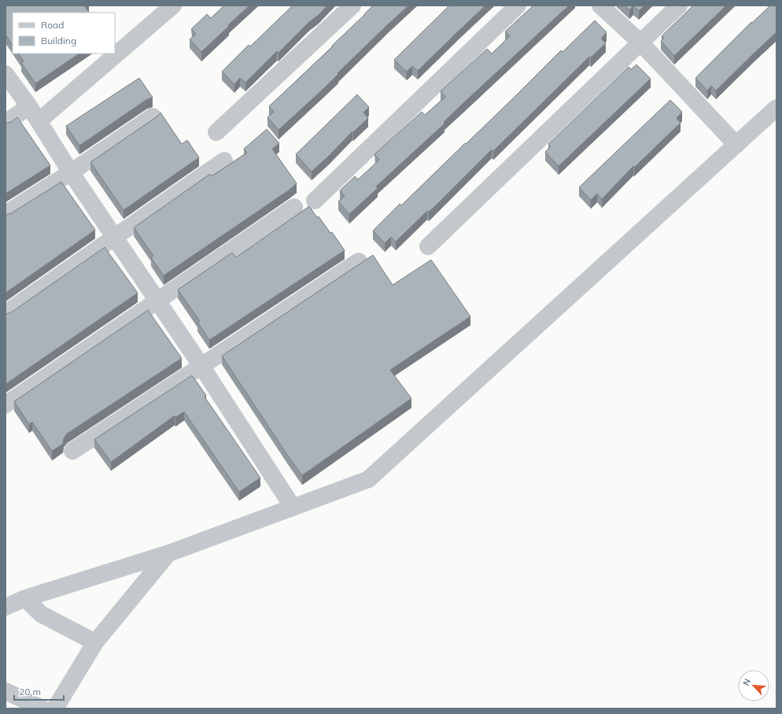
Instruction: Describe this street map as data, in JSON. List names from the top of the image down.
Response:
{
  "legend": ["Road", "Building"],
  "scale_bar": "20 m",
  "north": "top left"
}
